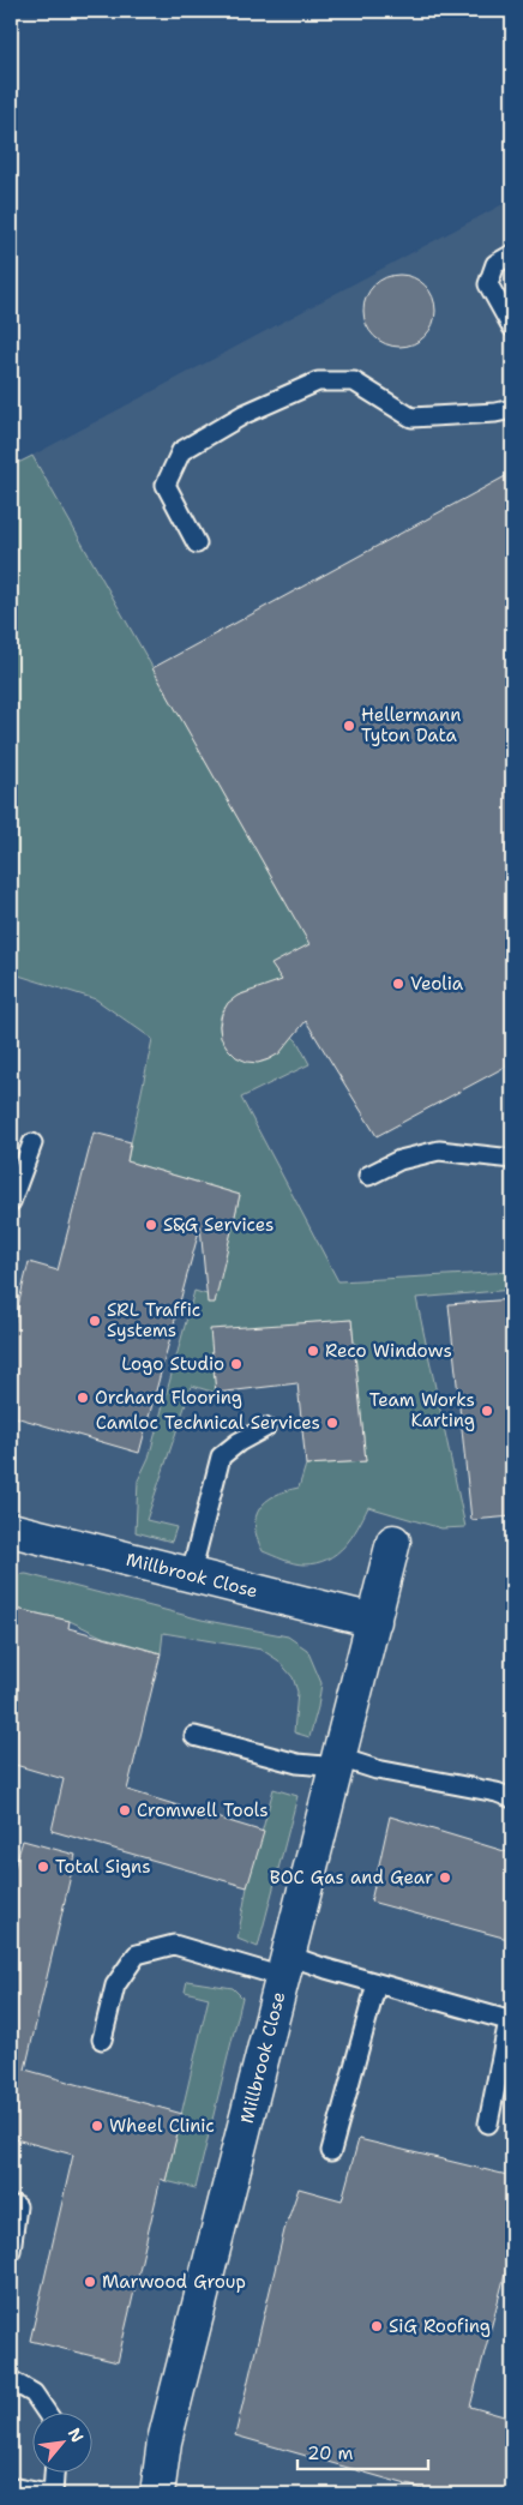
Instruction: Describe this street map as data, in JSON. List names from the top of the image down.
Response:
{
  "streets": {
    "street": ["Millbrook Close"]
  },
  "places": [
    "Hellermann Tyton Data",
    "Veolia",
    "S&G Services",
    "SRL Traffic Systems",
    "Reco Windows",
    "Logo Studio",
    "Orchard Flooring",
    "Team Works Karting",
    "Camloc Technical Services",
    "Cromwell Tools",
    "Total Signs",
    "BOC Gas and Gear",
    "Wheel Clinic",
    "Marwood Group",
    "SiG Roofing"
  ],
  "scale_bar": "20 m",
  "north": "top right"
}
